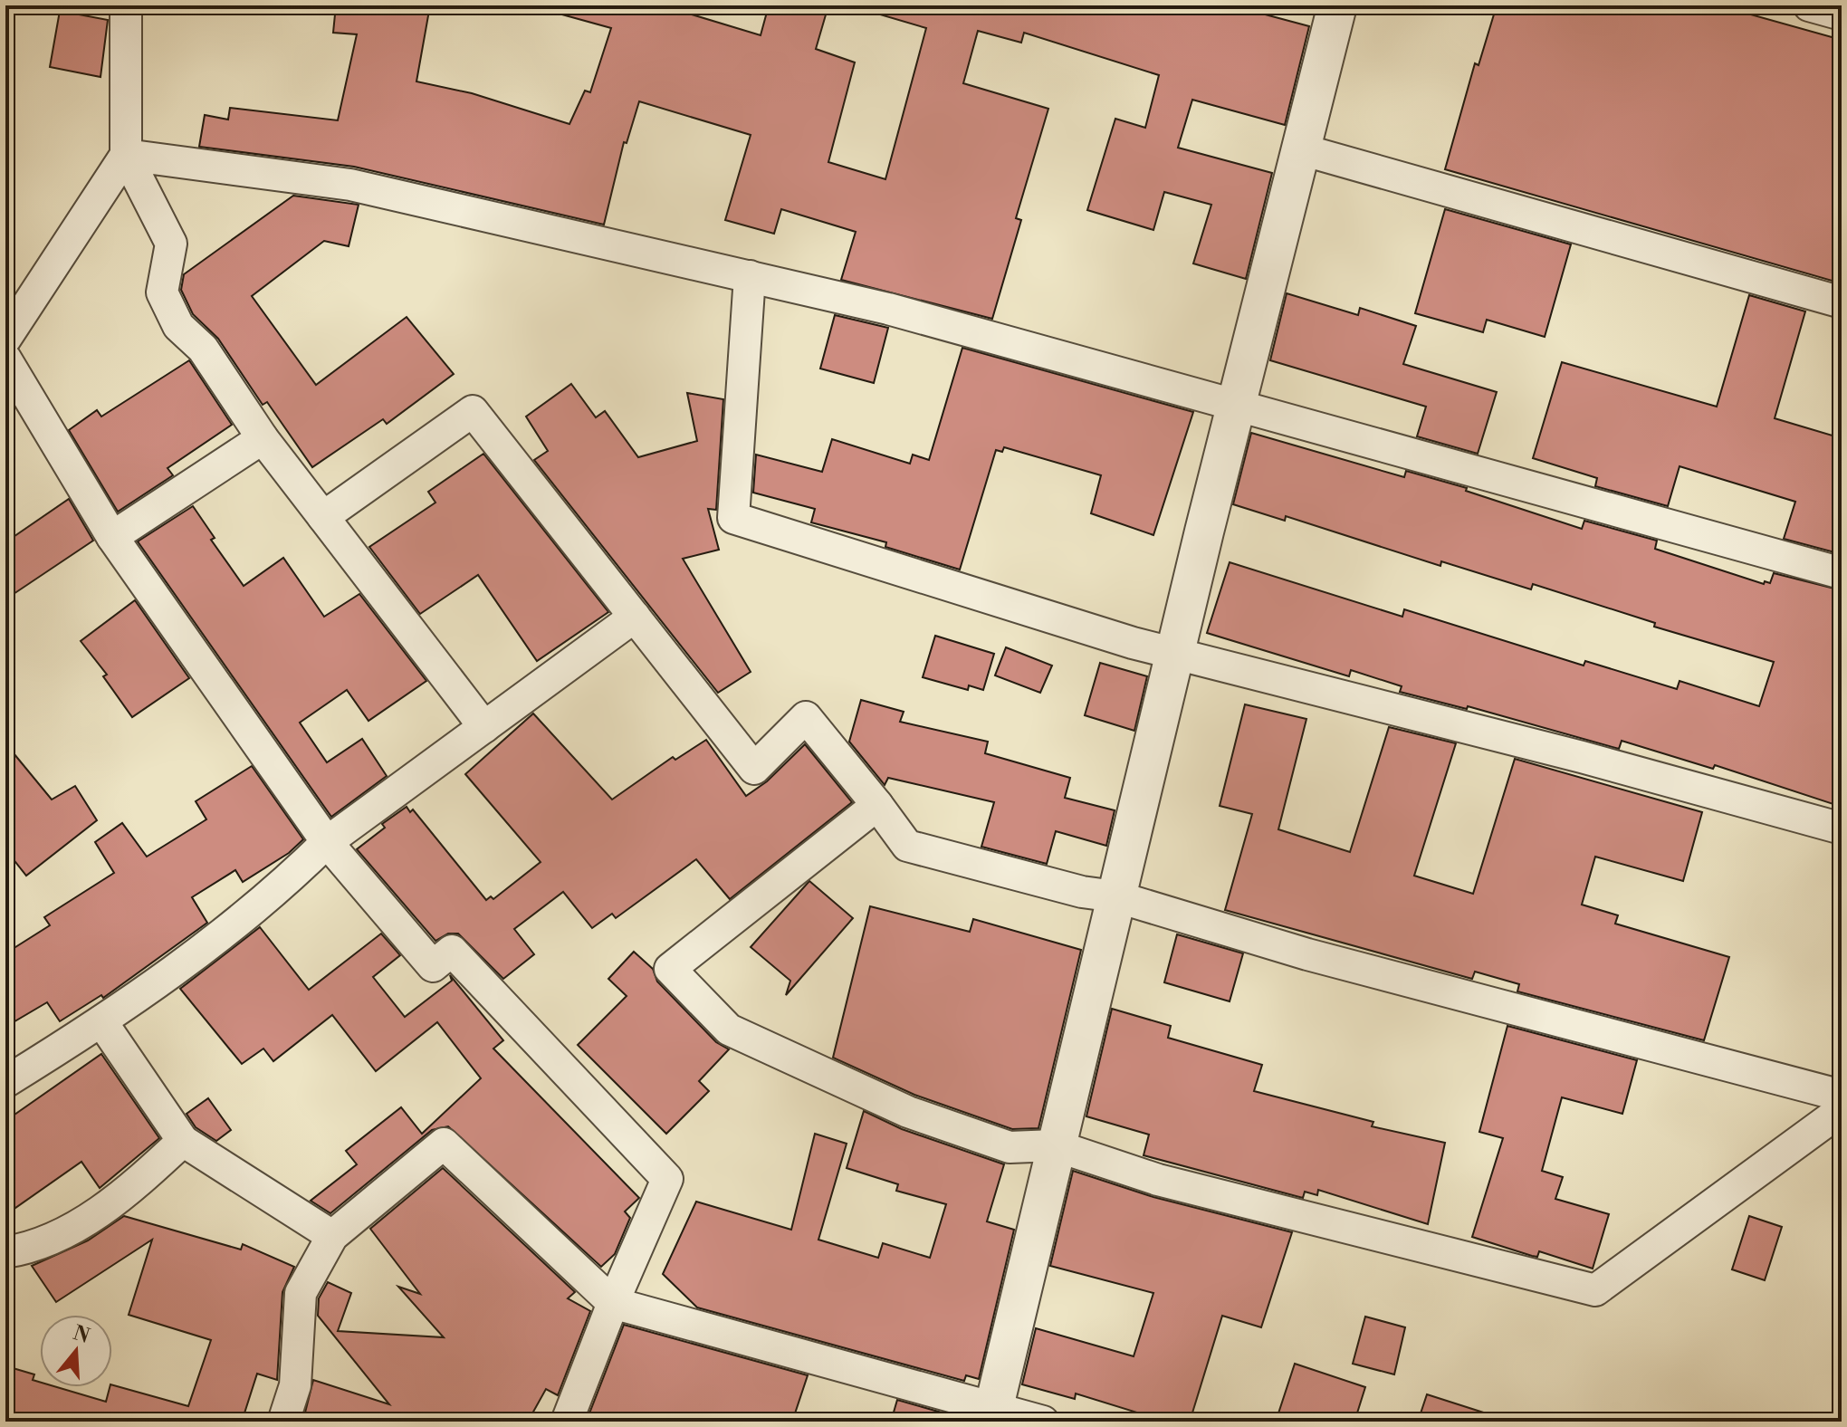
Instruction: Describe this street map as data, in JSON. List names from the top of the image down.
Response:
{
  "north": "top"
}
